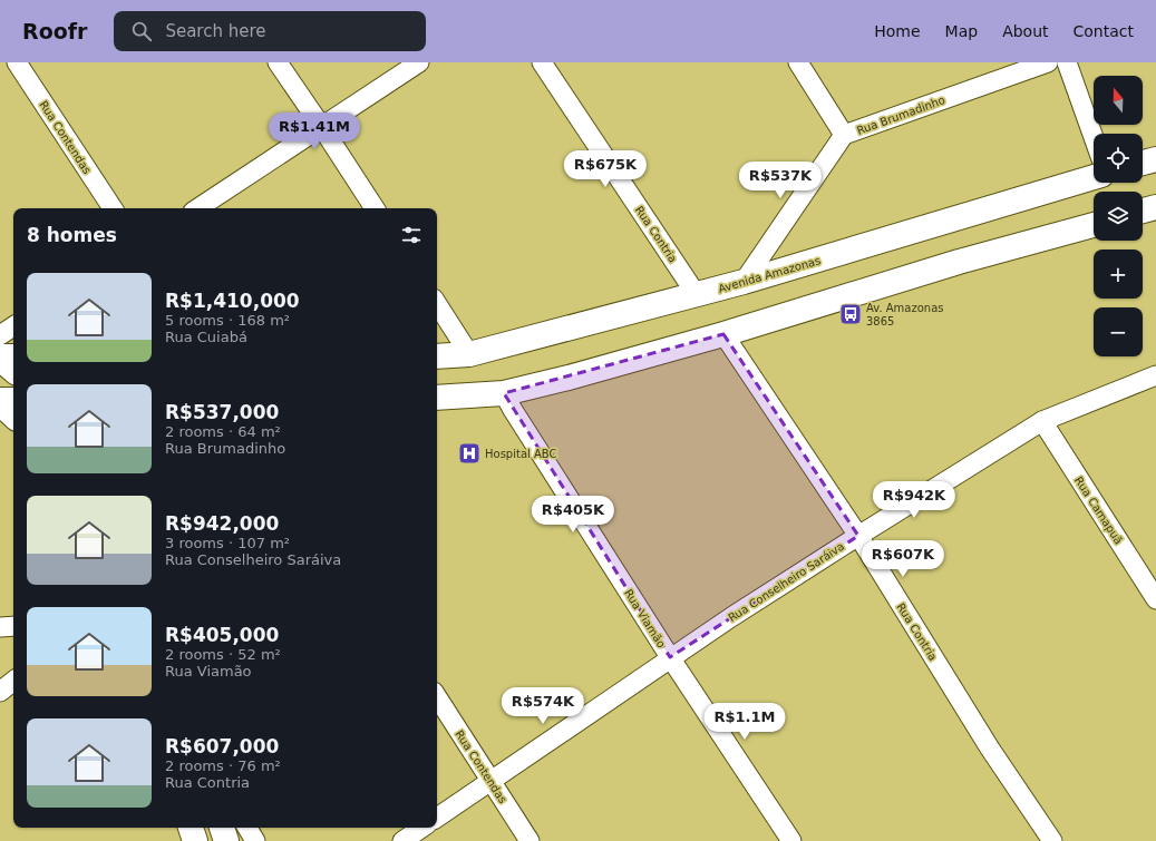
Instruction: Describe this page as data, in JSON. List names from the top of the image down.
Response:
{
  "streets": {
    "main road": ["Avenida Amazonas"],
    "street": [
      "Rua Brumadinho",
      "Rua Contendas",
      "Rua Contria",
      "Rua Camapuã",
      "Rua Conselheiro Saráiva",
      "Rua Viamão"
    ]
  },
  "crossings": [
    ["Rua Brumadinho", "Avenida Amazonas"],
    ["Rua Contendas", "Rua Conselheiro Saráiva"],
    ["Rua Contria", "Avenida Amazonas"],
    ["Rua Contria", "Rua Conselheiro Saráiva"],
    ["Rua Camapuã", "Rua Conselheiro Saráiva"],
    ["Rua Conselheiro Saráiva", "Rua Viamão"]
  ],
  "places": {
    "bus stop": ["Av. Amazonas 3865"],
    "hospital": ["Hospital ABC"]
  },
  "north": "top",
  "page": {
    "header": "Roofr",
    "search": "Search here",
    "nav": [
      "Home",
      "Map",
      "About",
      "Contact"
    ],
    "map_buttons": ["+", "−"],
    "price": [
      "R$1.41M",
      "R$675K",
      "R$537K",
      "R$942K",
      "R$405K",
      "R$607K",
      "R$574K",
      "R$1.1M"
    ],
    "heading": "8 homes",
    "list": [
      {
        "name": "R$1,410,000",
        "note": "5 rooms · 168 m² · Rua Cuiabá"
      },
      {
        "name": "R$537,000",
        "note": "2 rooms · 64 m² · Rua Brumadinho"
      },
      {
        "name": "R$942,000",
        "note": "3 rooms · 107 m² · Rua Conselheiro Saráiva"
      },
      {
        "name": "R$405,000",
        "note": "2 rooms · 52 m² · Rua Viamão"
      },
      {
        "name": "R$607,000",
        "note": "2 rooms · 76 m² · Rua Contria"
      }
    ]
  }
}
